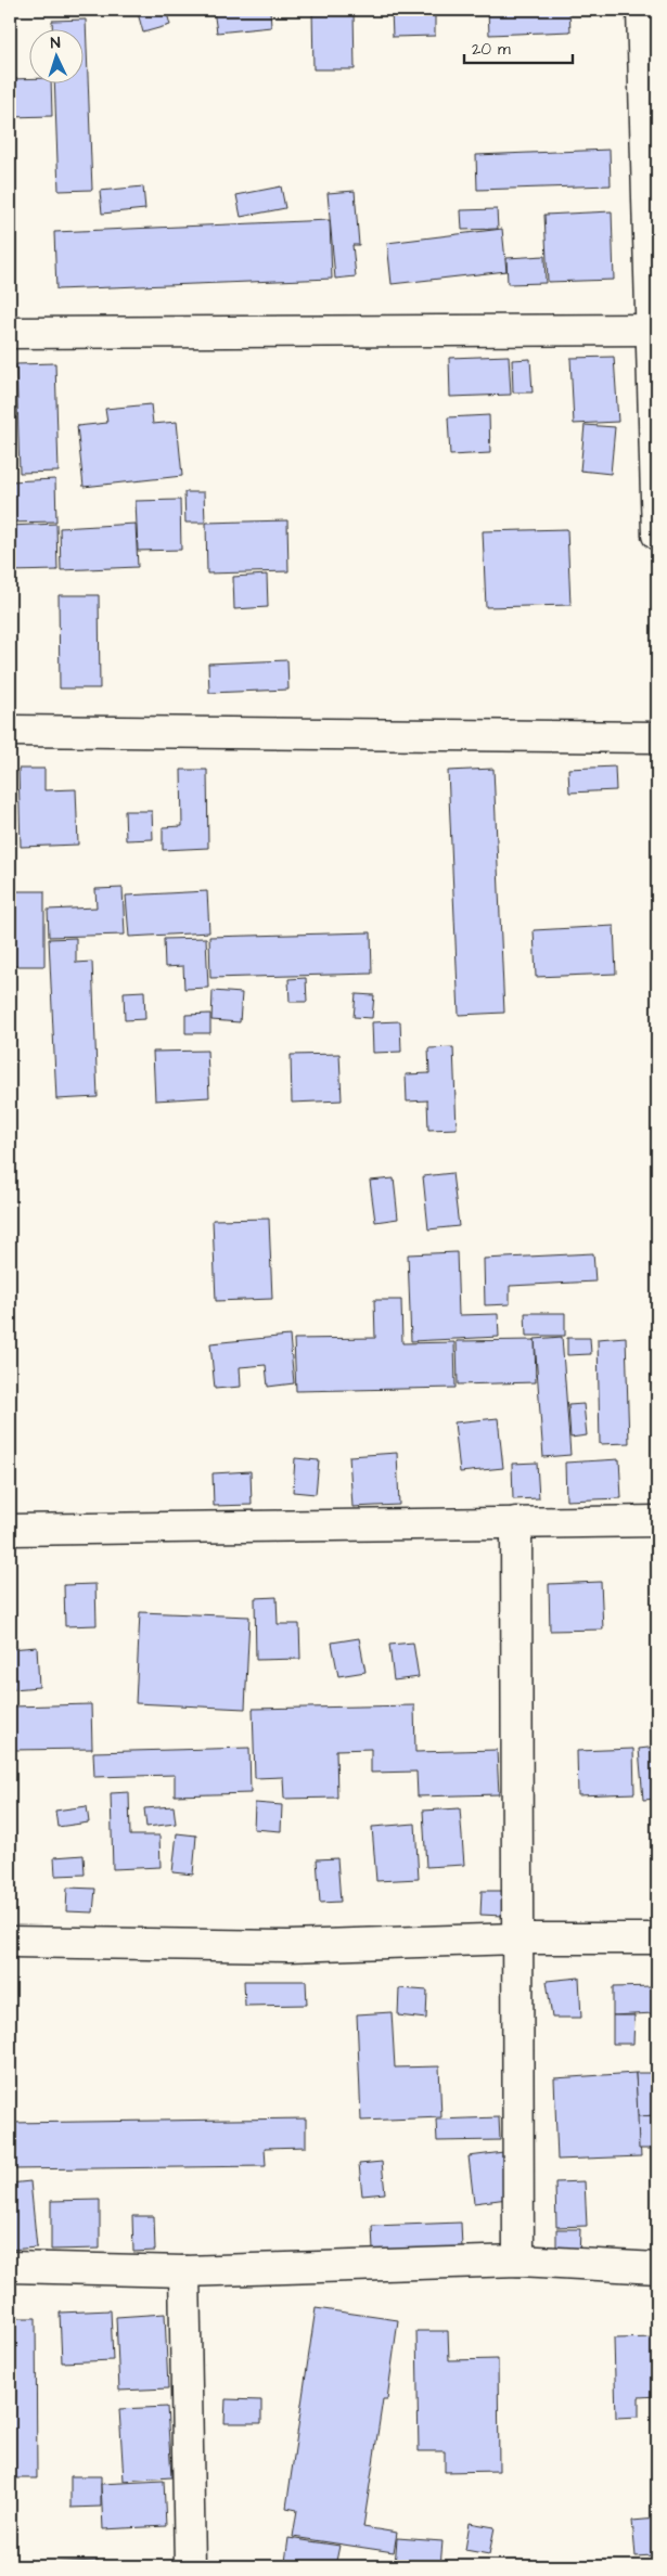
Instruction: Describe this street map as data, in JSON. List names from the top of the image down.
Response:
{
  "scale_bar": "20 m",
  "north": "top"
}
